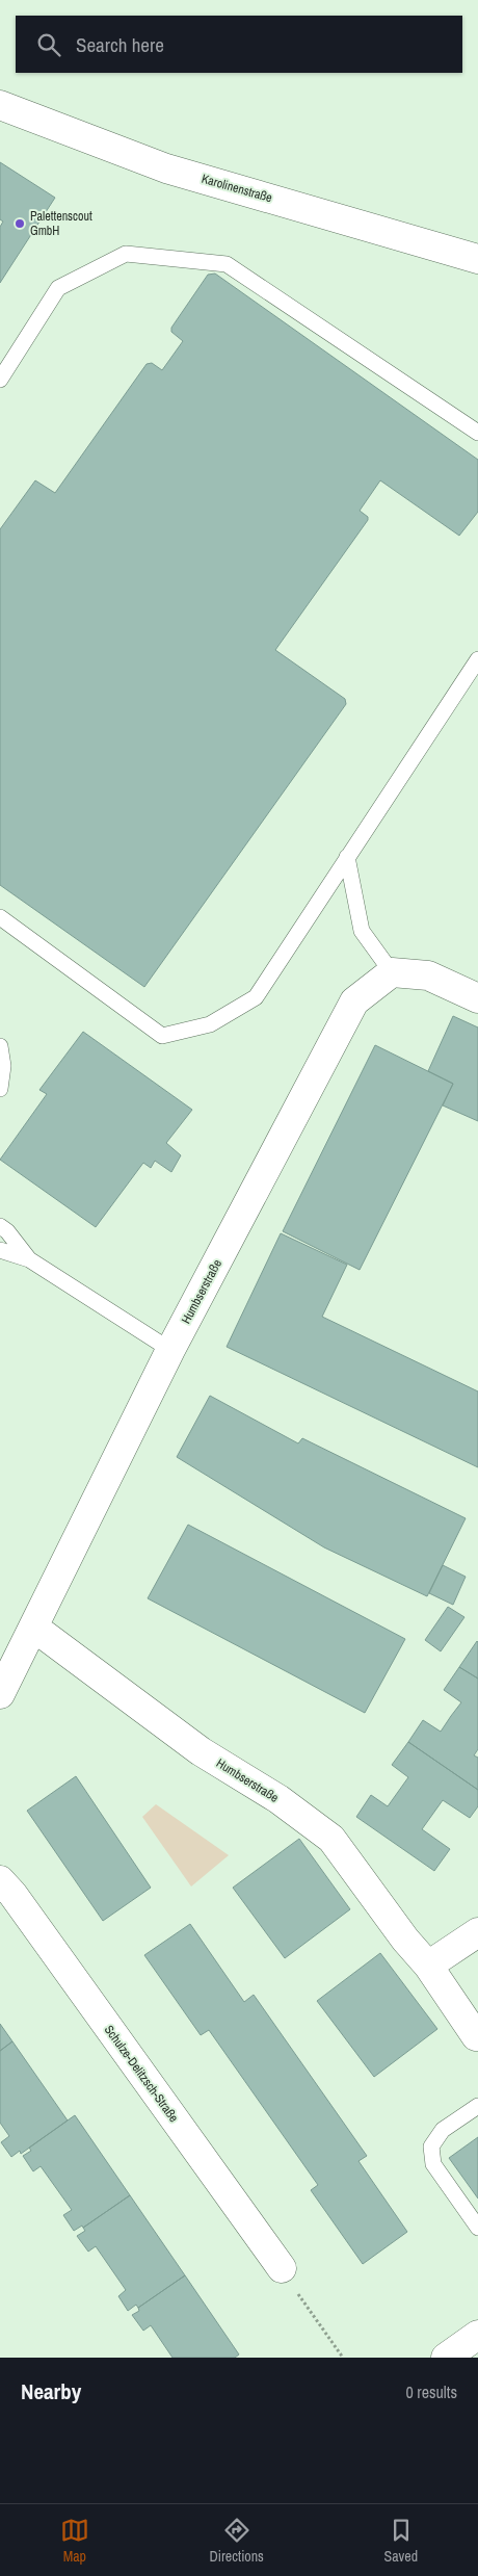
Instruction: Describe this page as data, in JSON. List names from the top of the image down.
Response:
{
  "streets": {
    "street": ["Karolinenstraße", "Humbserstraße", "Schulze-Delitzsch-Straße"]
  },
  "places": ["Palettenscout GmbH"],
  "page": {
    "search": "Search here",
    "heading": ["Nearby", "0 results"],
    "nav": ["Map", "Directions", "Saved"]
  }
}
